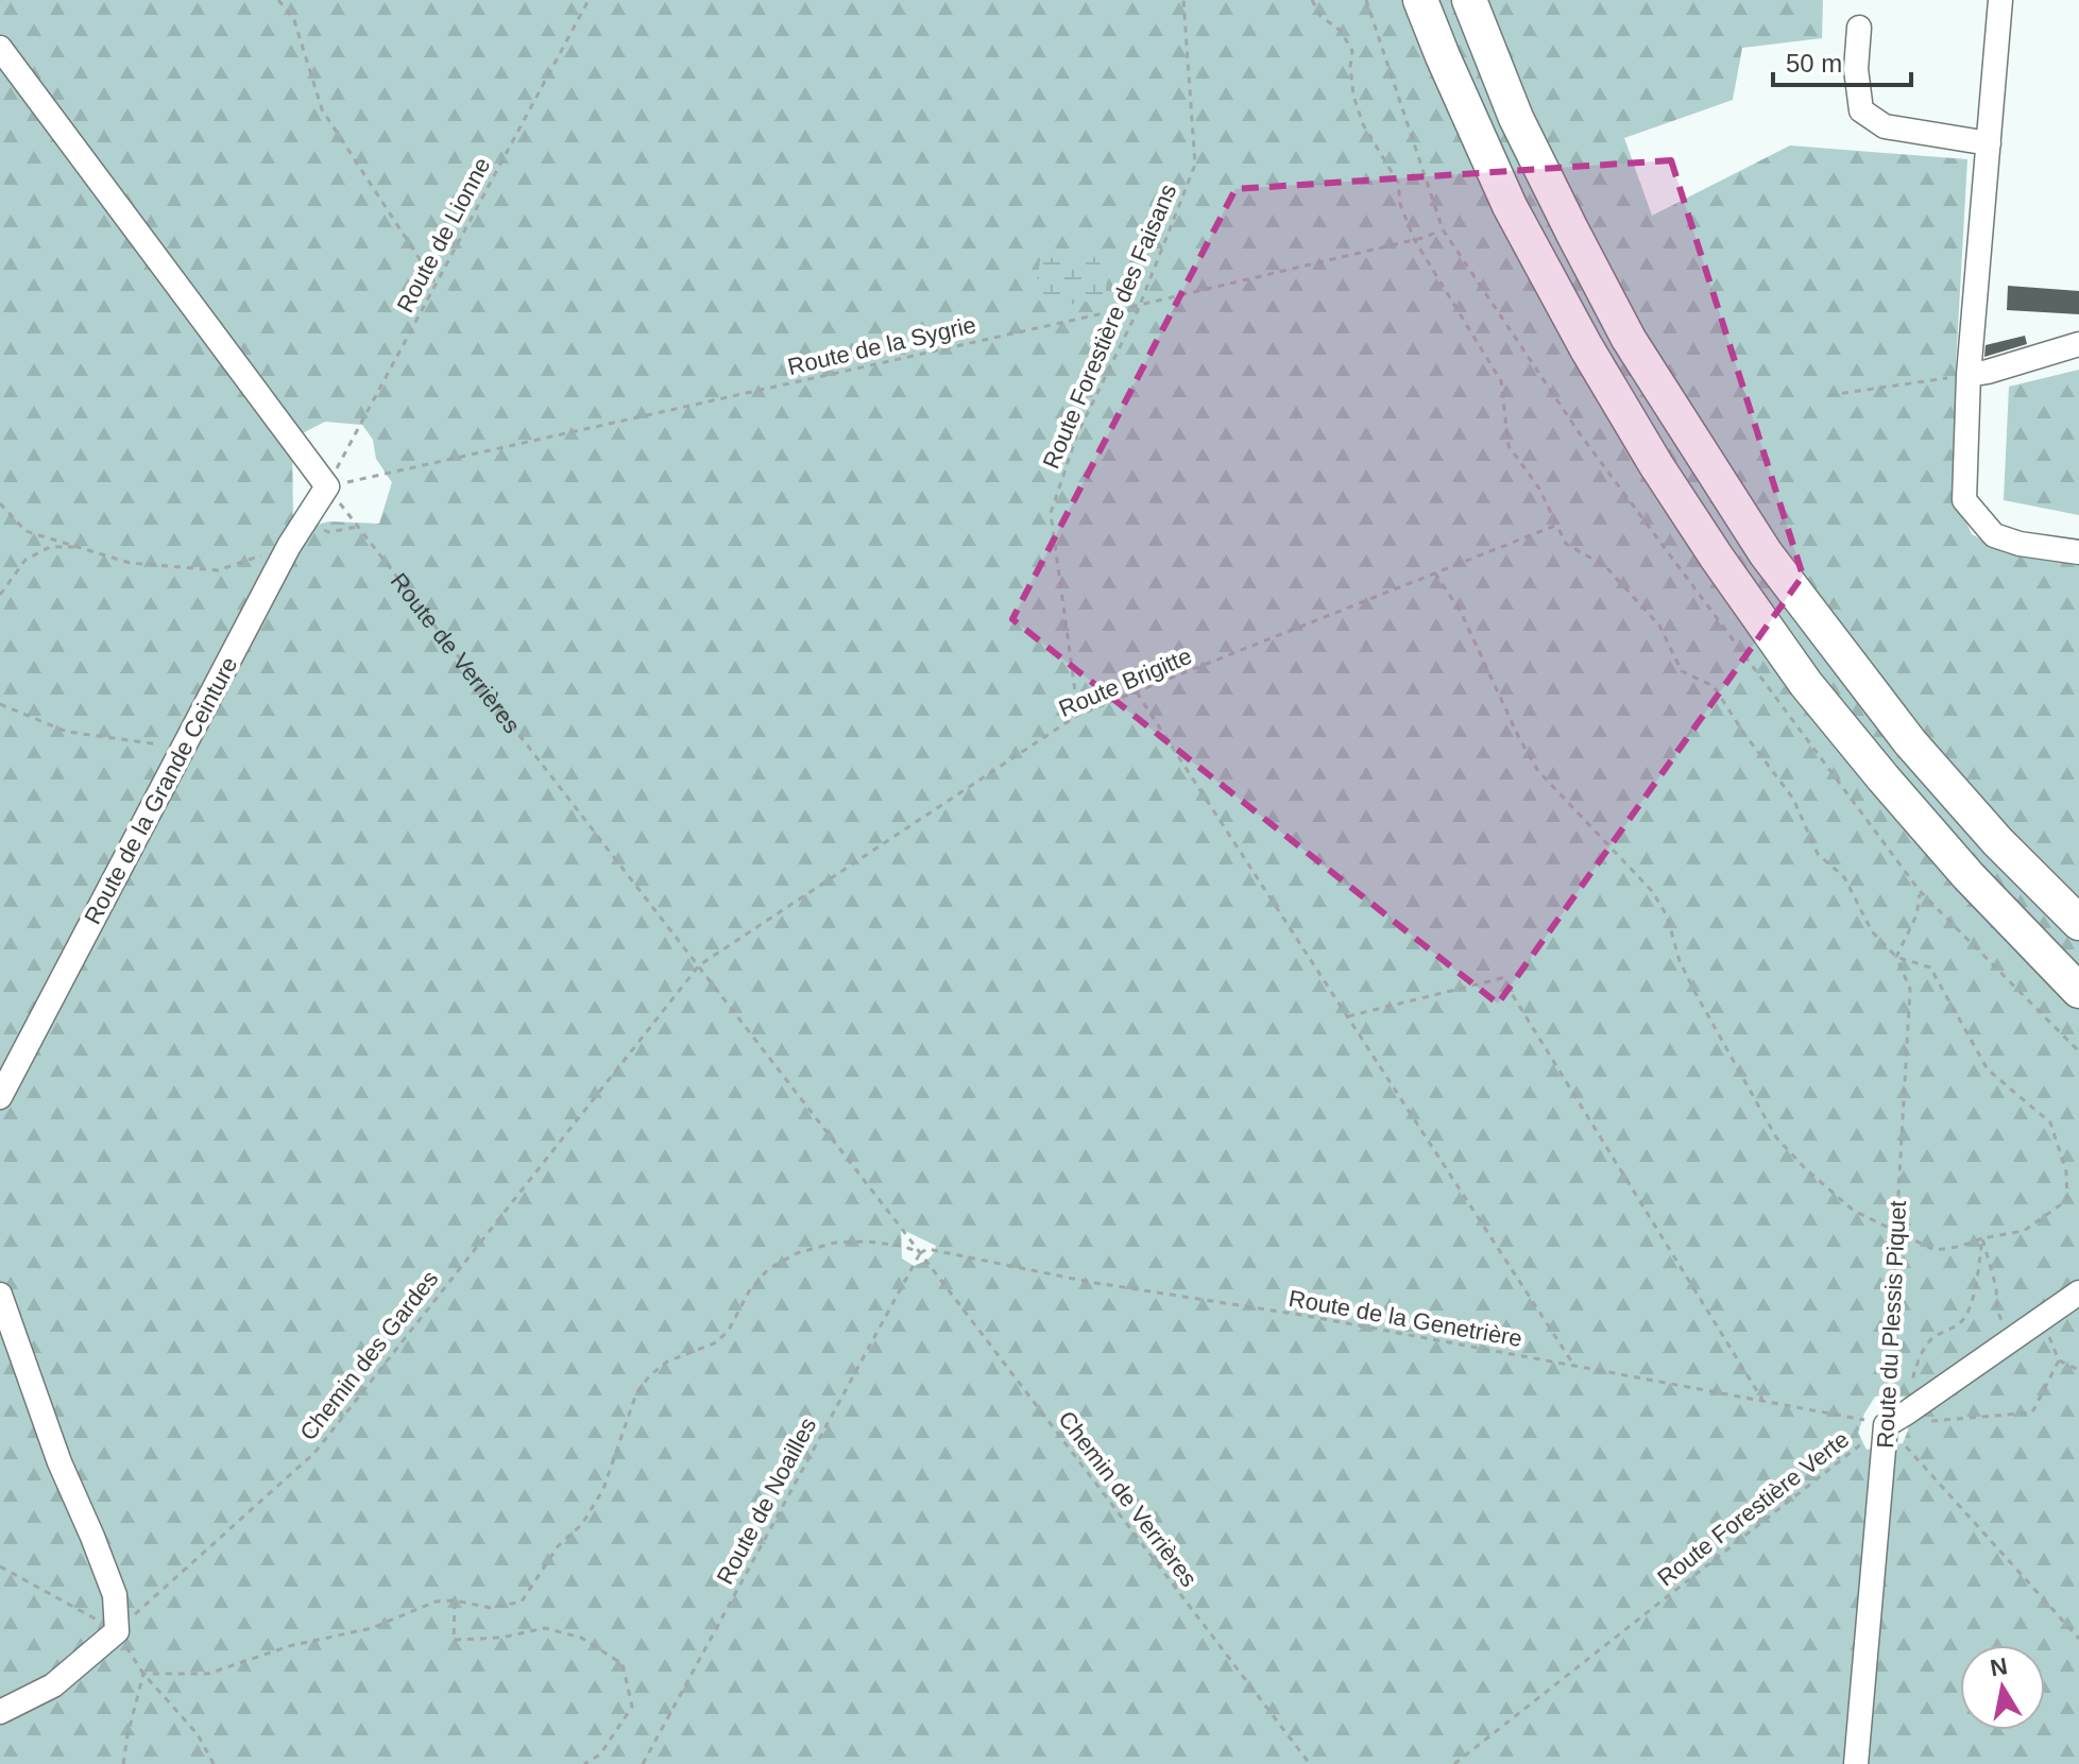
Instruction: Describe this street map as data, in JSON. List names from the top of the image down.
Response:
{
  "streets": {
    "street": ["Route de la Grande Ceinture", "Route du Plessis Piquet"],
    "path": [
      "Route de Lionne",
      "Route Forestière des Faisans",
      "Route de la Sygrie",
      "Route de Verrières",
      "Route Brigitte",
      "Route de la Genetrière",
      "Chemin des Gardes",
      "Chemin de Verrières",
      "Route de Noailles",
      "Route Forestière Verte"
    ]
  },
  "crossings": [
    ["Route de Lionne", "Route de la Sygrie"],
    ["Route de Lionne", "Route de Verrières"],
    ["Route de Lionne", "Route de la Grande Ceinture"],
    ["Route Forestière des Faisans", "Route de la Sygrie"],
    ["Route Forestière des Faisans", "Route Brigitte"],
    ["Route de la Sygrie", "Route de Verrières"],
    ["Route de la Sygrie", "Route de la Grande Ceinture"],
    ["Route de Verrières", "Route Brigitte"],
    ["Route de Verrières", "Route de la Grande Ceinture"],
    ["Route de Verrières", "Route de la Genetrière"],
    ["Route de Verrières", "Chemin des Gardes"],
    ["Route de Verrières", "Chemin de Verrières"],
    ["Route de Verrières", "Route de Noailles"],
    ["Route Brigitte", "Chemin des Gardes"],
    ["Route de la Genetrière", "Route du Plessis Piquet"],
    ["Route de la Genetrière", "Chemin de Verrières"],
    ["Route de la Genetrière", "Route de Noailles"],
    ["Route de la Genetrière", "Route Forestière Verte"],
    ["Route du Plessis Piquet", "Route Forestière Verte"],
    ["Chemin de Verrières", "Route de Noailles"]
  ],
  "scale_bar": "50 m",
  "north": "top"
}
